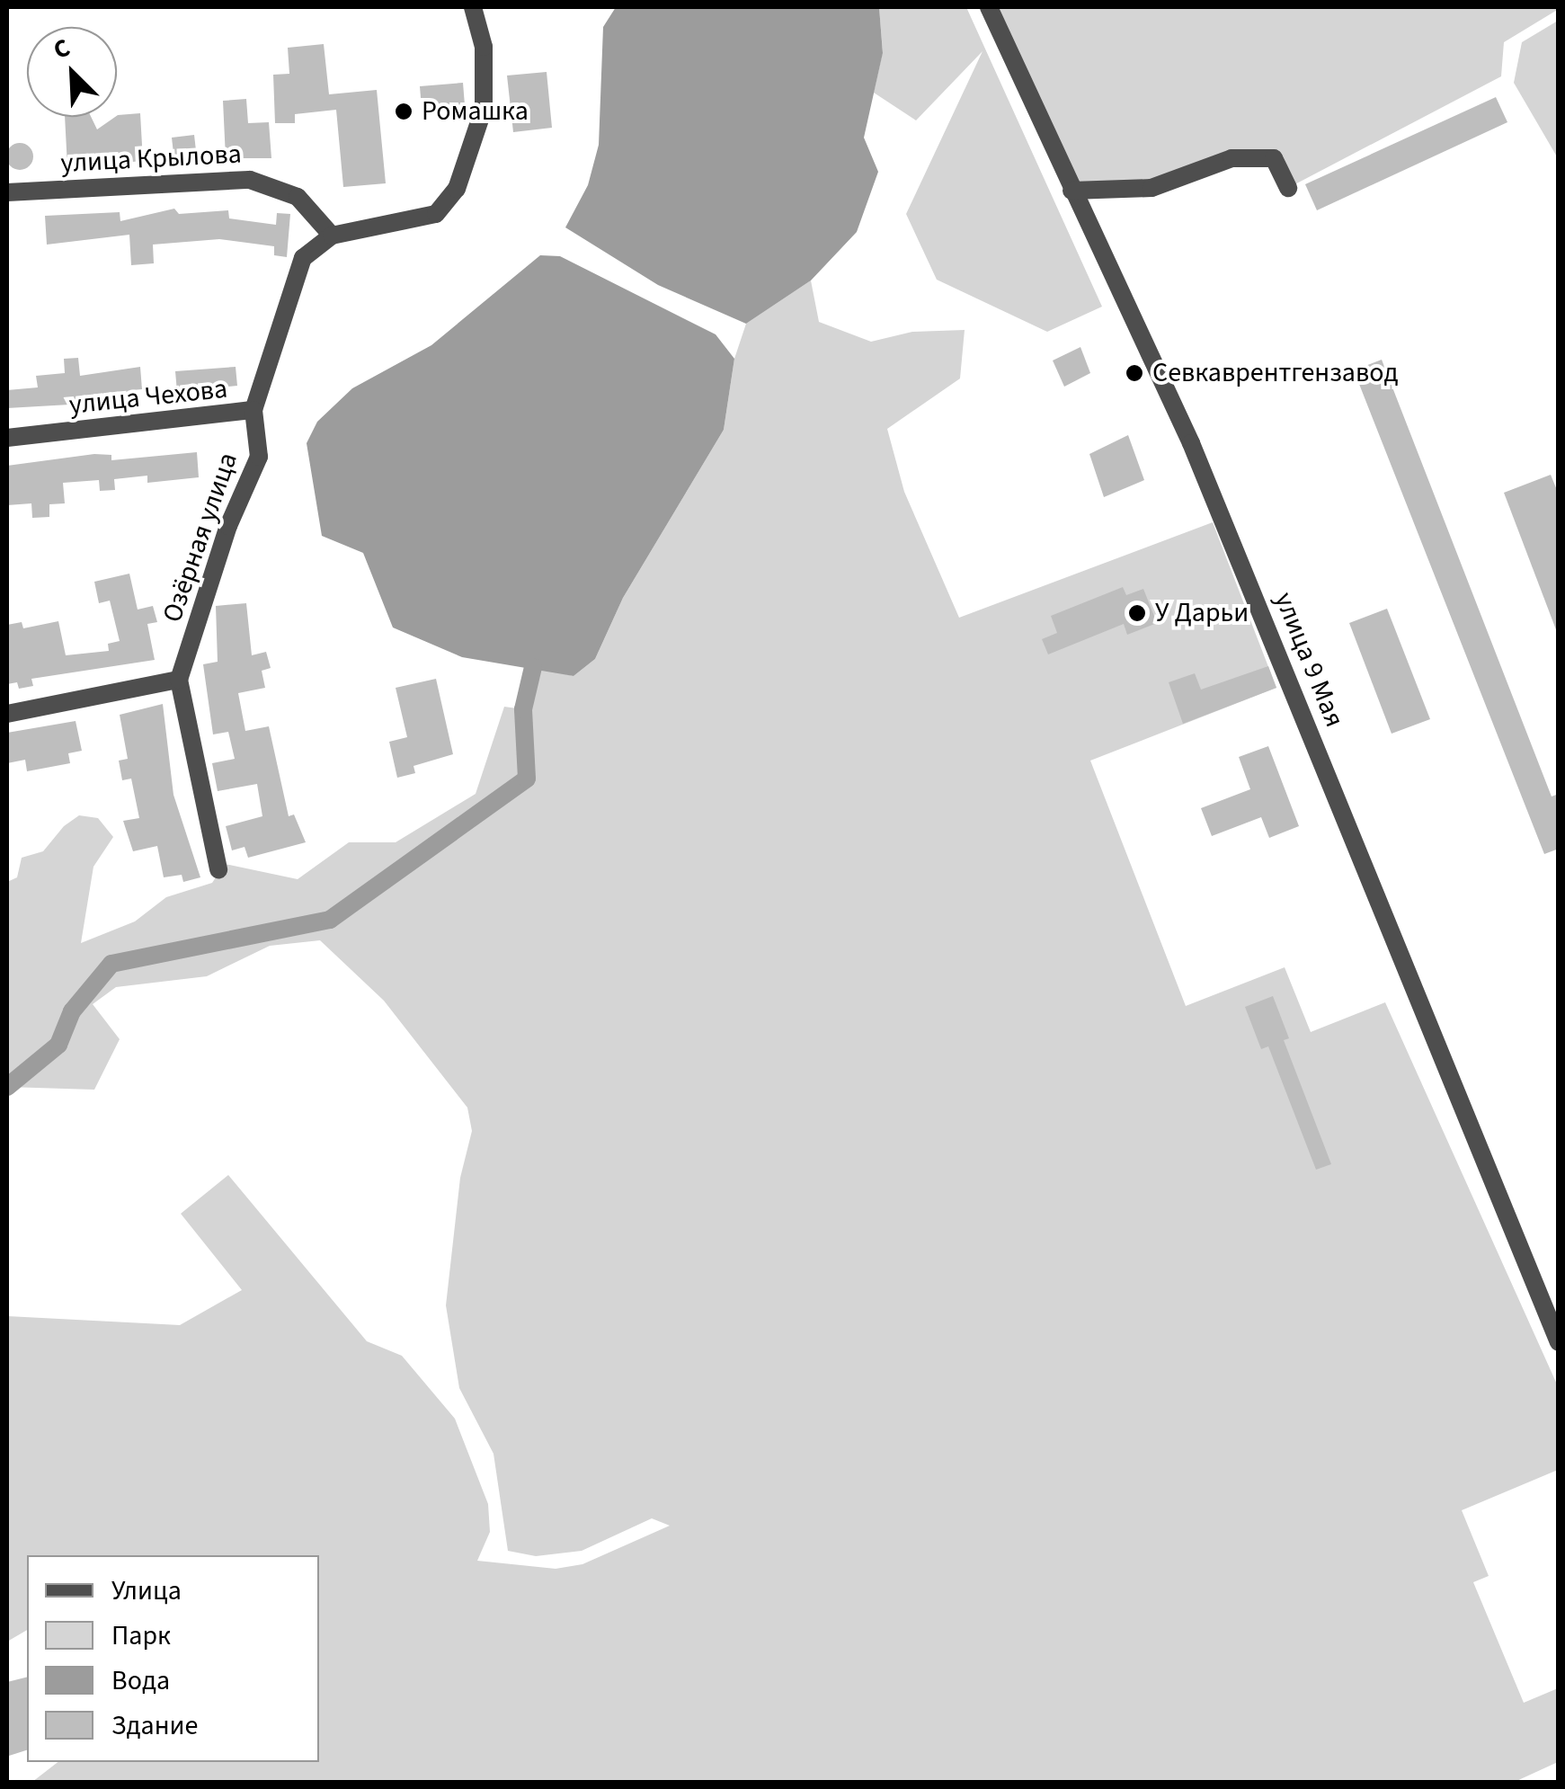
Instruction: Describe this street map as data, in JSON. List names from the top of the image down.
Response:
{
  "streets": {
    "street": [
      "улица Крылова",
      "улица Чехова",
      "Озёрная улица",
      "улица 9 Мая"
    ]
  },
  "crossings": [
    ["улица Крылова", "улица Чехова"],
    ["улица Чехова", "Озёрная улица"]
  ],
  "places": ["Ромашка", "Севкаврентгензавод", "У Дарьи"],
  "legend": [
    "Улица",
    "Парк",
    "Вода",
    "Здание"
  ],
  "north": "top left"
}
